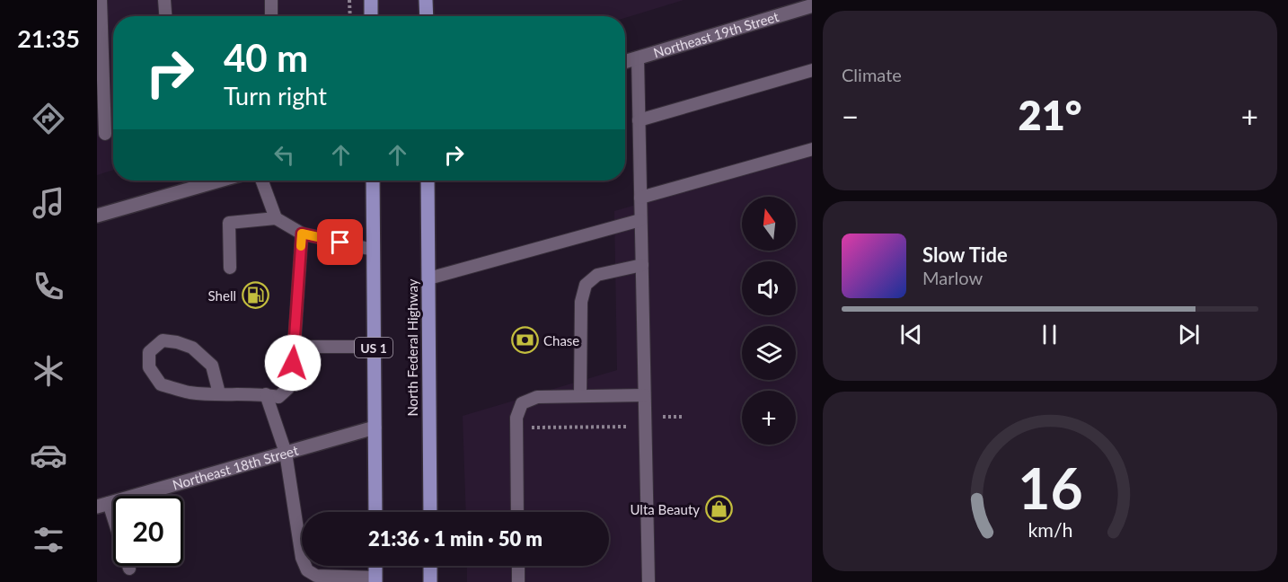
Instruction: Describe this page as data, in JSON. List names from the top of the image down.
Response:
{
  "streets": {
    "main road": ["US 1", "North Federal Highway"],
    "street": ["Northeast 19th Street", "Northeast 18th Street"]
  },
  "crossings": [
    ["US 1", "Northeast 18th Street"]
  ],
  "places": {
    "fuel station": ["Shell"],
    "bank": ["Chase"],
    "shop": ["Ulta Beauty"]
  },
  "north": "top",
  "page": {
    "tabs": "21:35",
    "tile": "Climate",
    "turn": ["40 m", "Turn right"],
    "heat": ["−", "21°", "+"],
    "map_buttons": "+",
    "song": ["Slow Tide", "Marlow"],
    "limit": "20",
    "trip": "21:36 · 1 min · 50 m",
    "gauge": ["16", "km/h"]
  }
}
